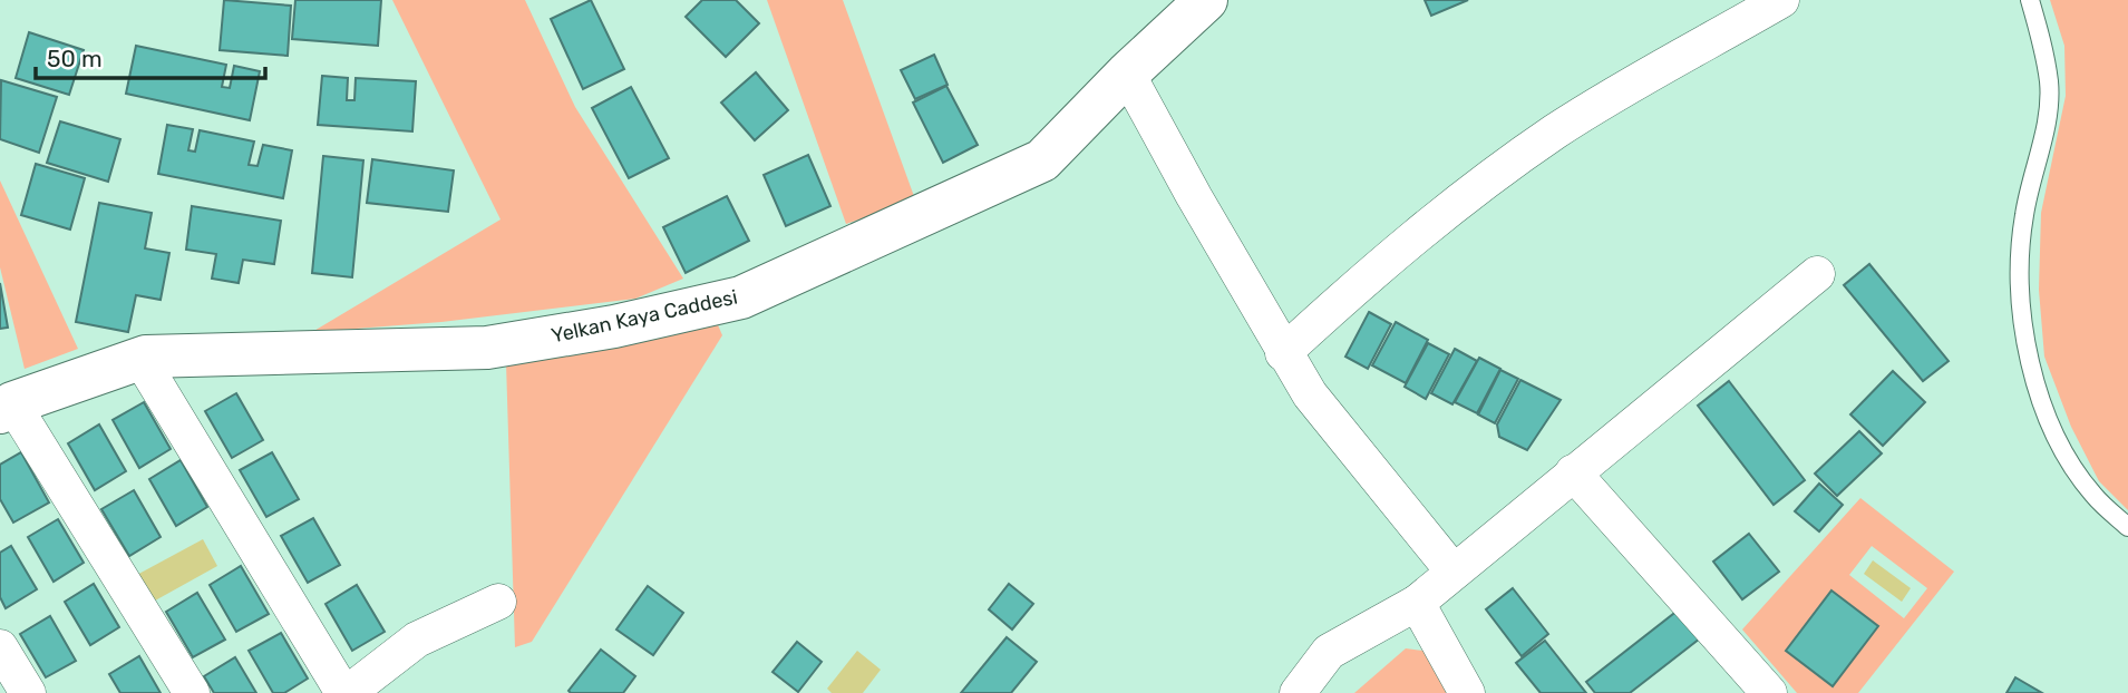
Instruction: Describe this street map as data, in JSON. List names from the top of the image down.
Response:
{
  "streets": {
    "street": ["Yelkan Kaya Caddesi"]
  },
  "scale_bar": "50 m"
}
